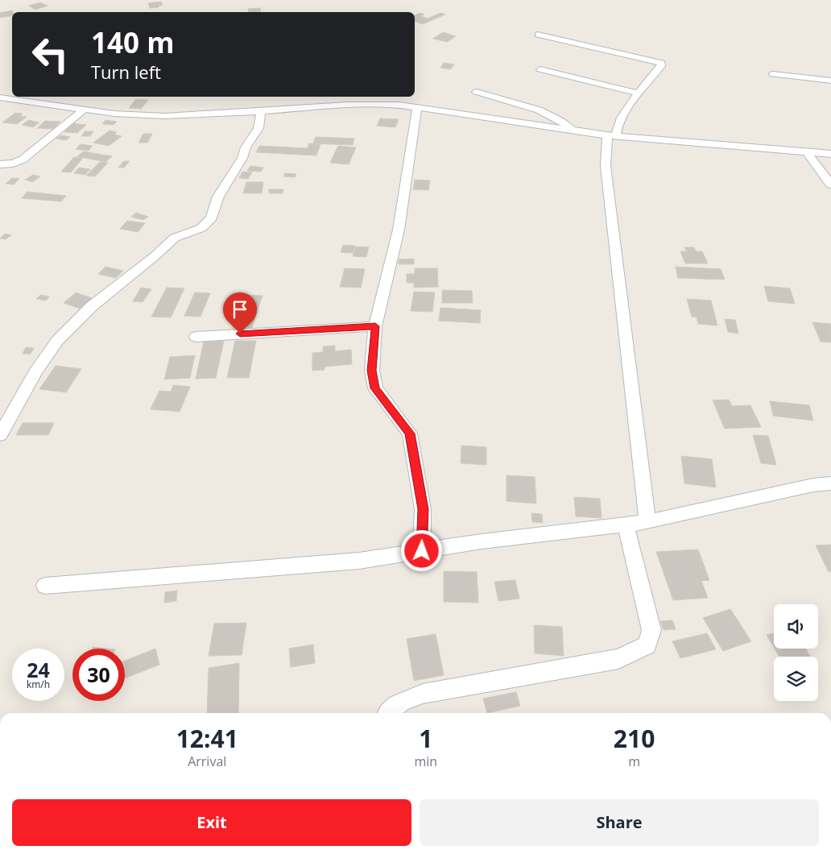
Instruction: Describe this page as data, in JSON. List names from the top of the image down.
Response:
{
  "page": {
    "turn": ["140 m", "Turn left"],
    "speed": "24 km/h",
    "limit": "30",
    "eta": [
      "12:41",
      "Arrival",
      "1",
      "min",
      "210",
      "m"
    ],
    "buttons": ["Exit", "Share"]
  }
}
